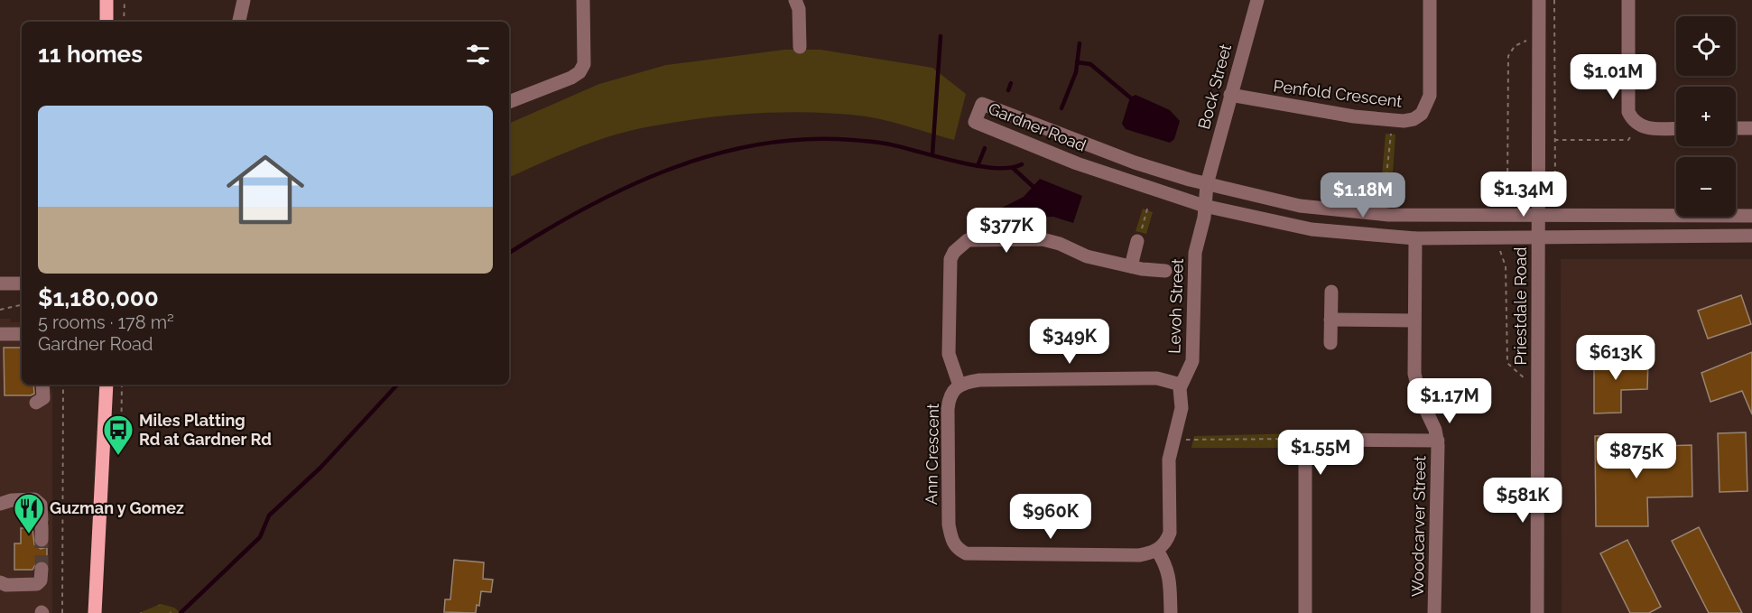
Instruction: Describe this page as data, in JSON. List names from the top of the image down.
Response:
{
  "streets": {
    "street": [
      "Bock Street",
      "Penfold Crescent",
      "Gardner Road",
      "Levoh Street",
      "Priestdale Road",
      "Ann Crescent",
      "Woodcarver Street"
    ]
  },
  "crossings": [
    ["Bock Street", "Penfold Crescent"],
    ["Bock Street", "Gardner Road"],
    ["Bock Street", "Levoh Street"],
    ["Gardner Road", "Levoh Street"],
    ["Gardner Road", "Priestdale Road"],
    ["Gardner Road", "Woodcarver Street"],
    ["Levoh Street", "Ann Crescent"]
  ],
  "places": {
    "bus stop": ["Miles Platting Rd at Gardner Rd"],
    "restaurant": ["Guzman y Gomez"]
  },
  "page": {
    "map_buttons": ["+", "−"],
    "heading": "11 homes",
    "price": [
      "$1.01M",
      "$1.34M",
      "$1.18M",
      "$377K",
      "$349K",
      "$613K",
      "$1.17M",
      "$1.55M",
      "$875K",
      "$581K",
      "$960K"
    ],
    "list": [
      {
        "name": "$1,180,000",
        "note": "5 rooms · 178 m² · Gardner Road"
      }
    ]
  }
}
